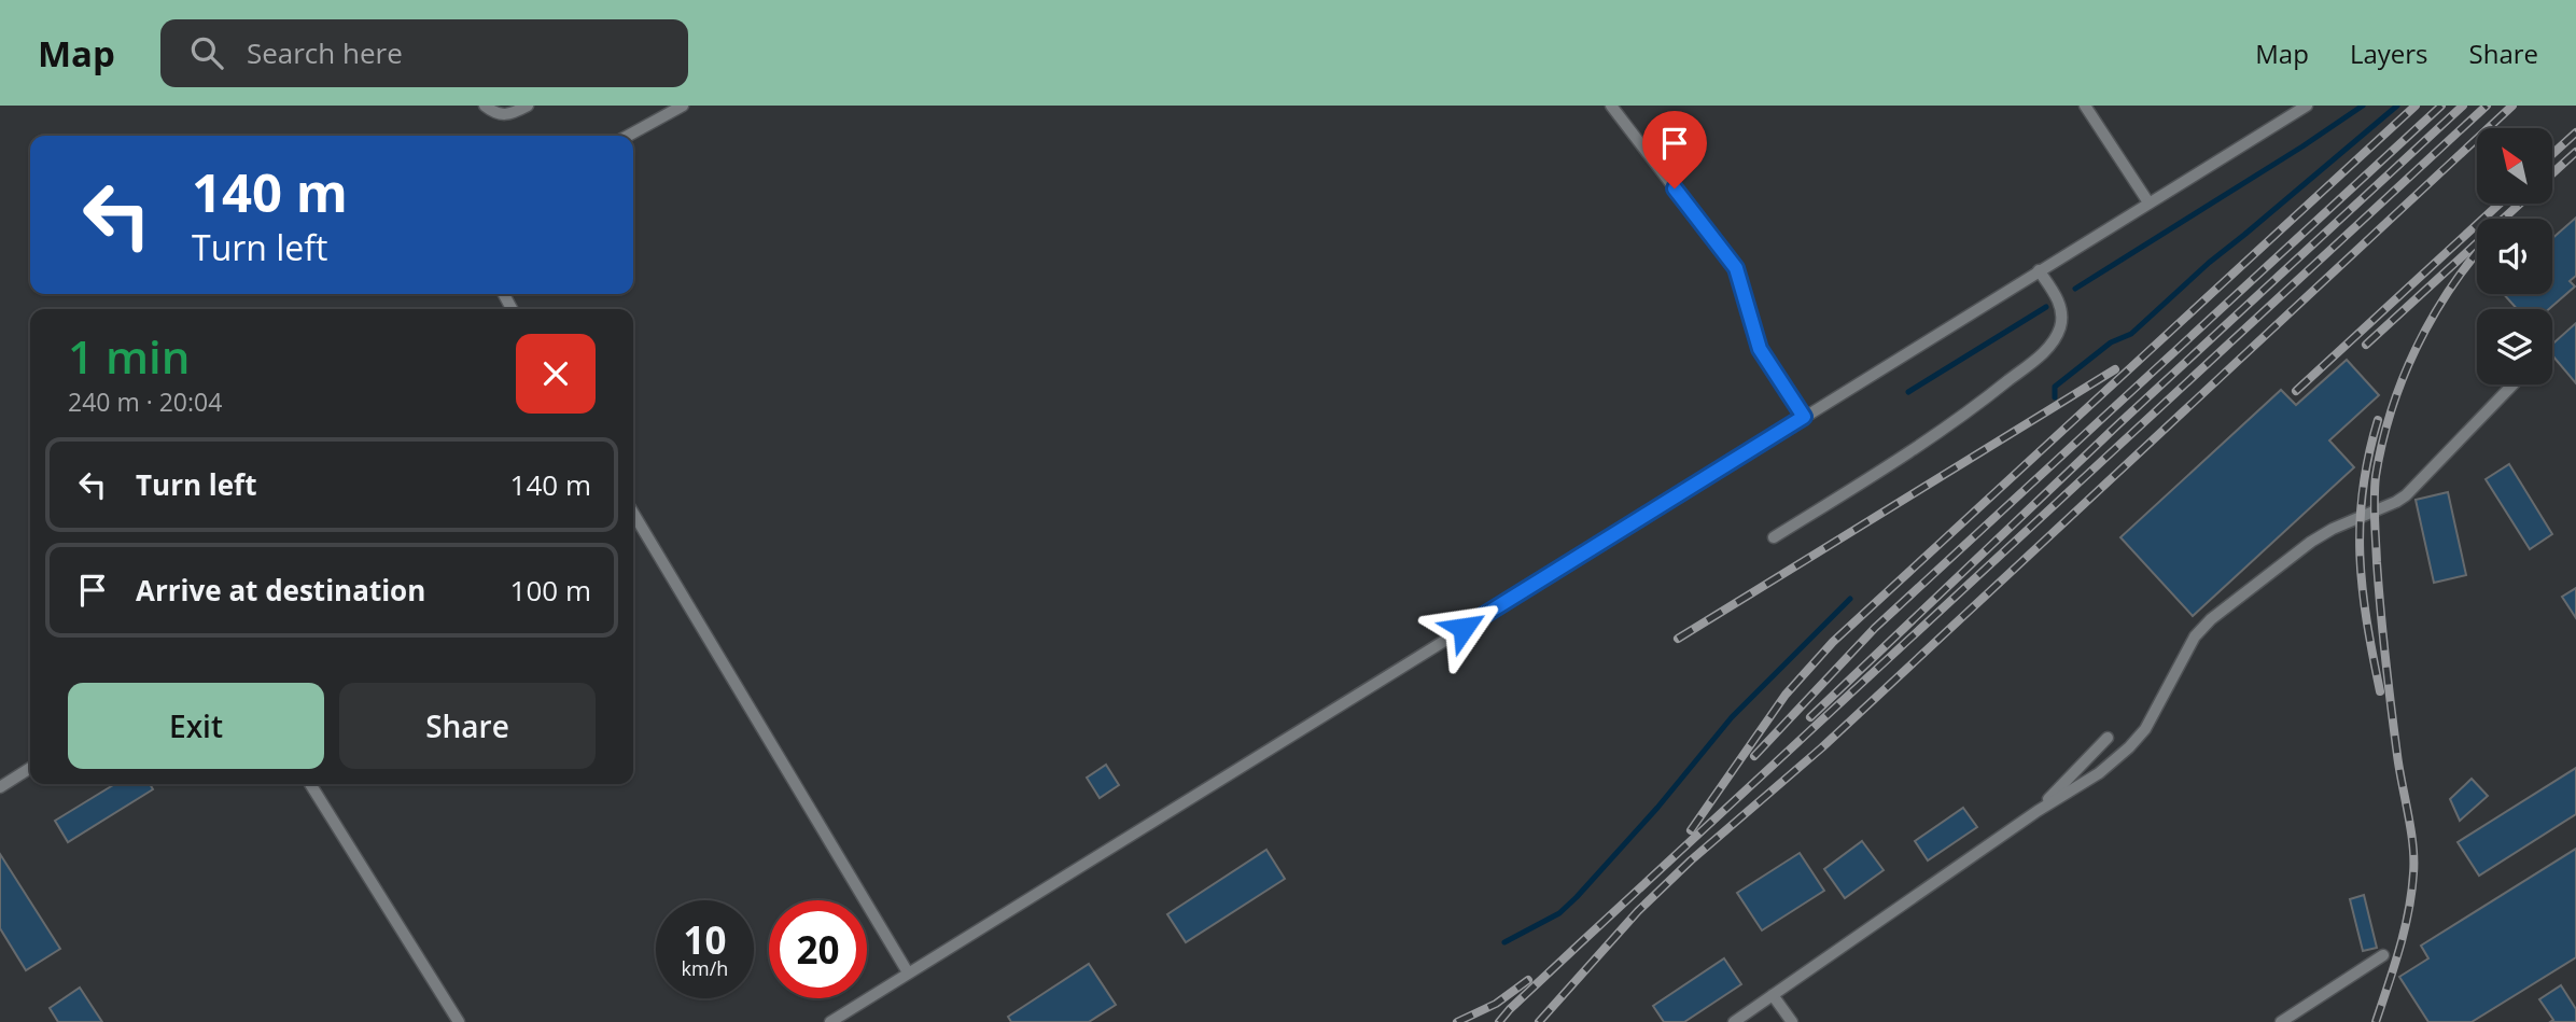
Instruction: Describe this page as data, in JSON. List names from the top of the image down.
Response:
{
  "north": "top left",
  "page": {
    "header": "Map",
    "search": "Search here",
    "nav": ["Map", "Layers", "Share"],
    "turn": ["140 m", "Turn left"],
    "heading": ["1 min", "240 m · 20:04"],
    "list": [
      {
        "name": "Turn left",
        "value": "140 m"
      },
      {
        "name": "Arrive at destination",
        "value": "100 m"
      }
    ],
    "buttons": ["Exit", "Share"],
    "speed": "10 km/h",
    "limit": "20"
  }
}
